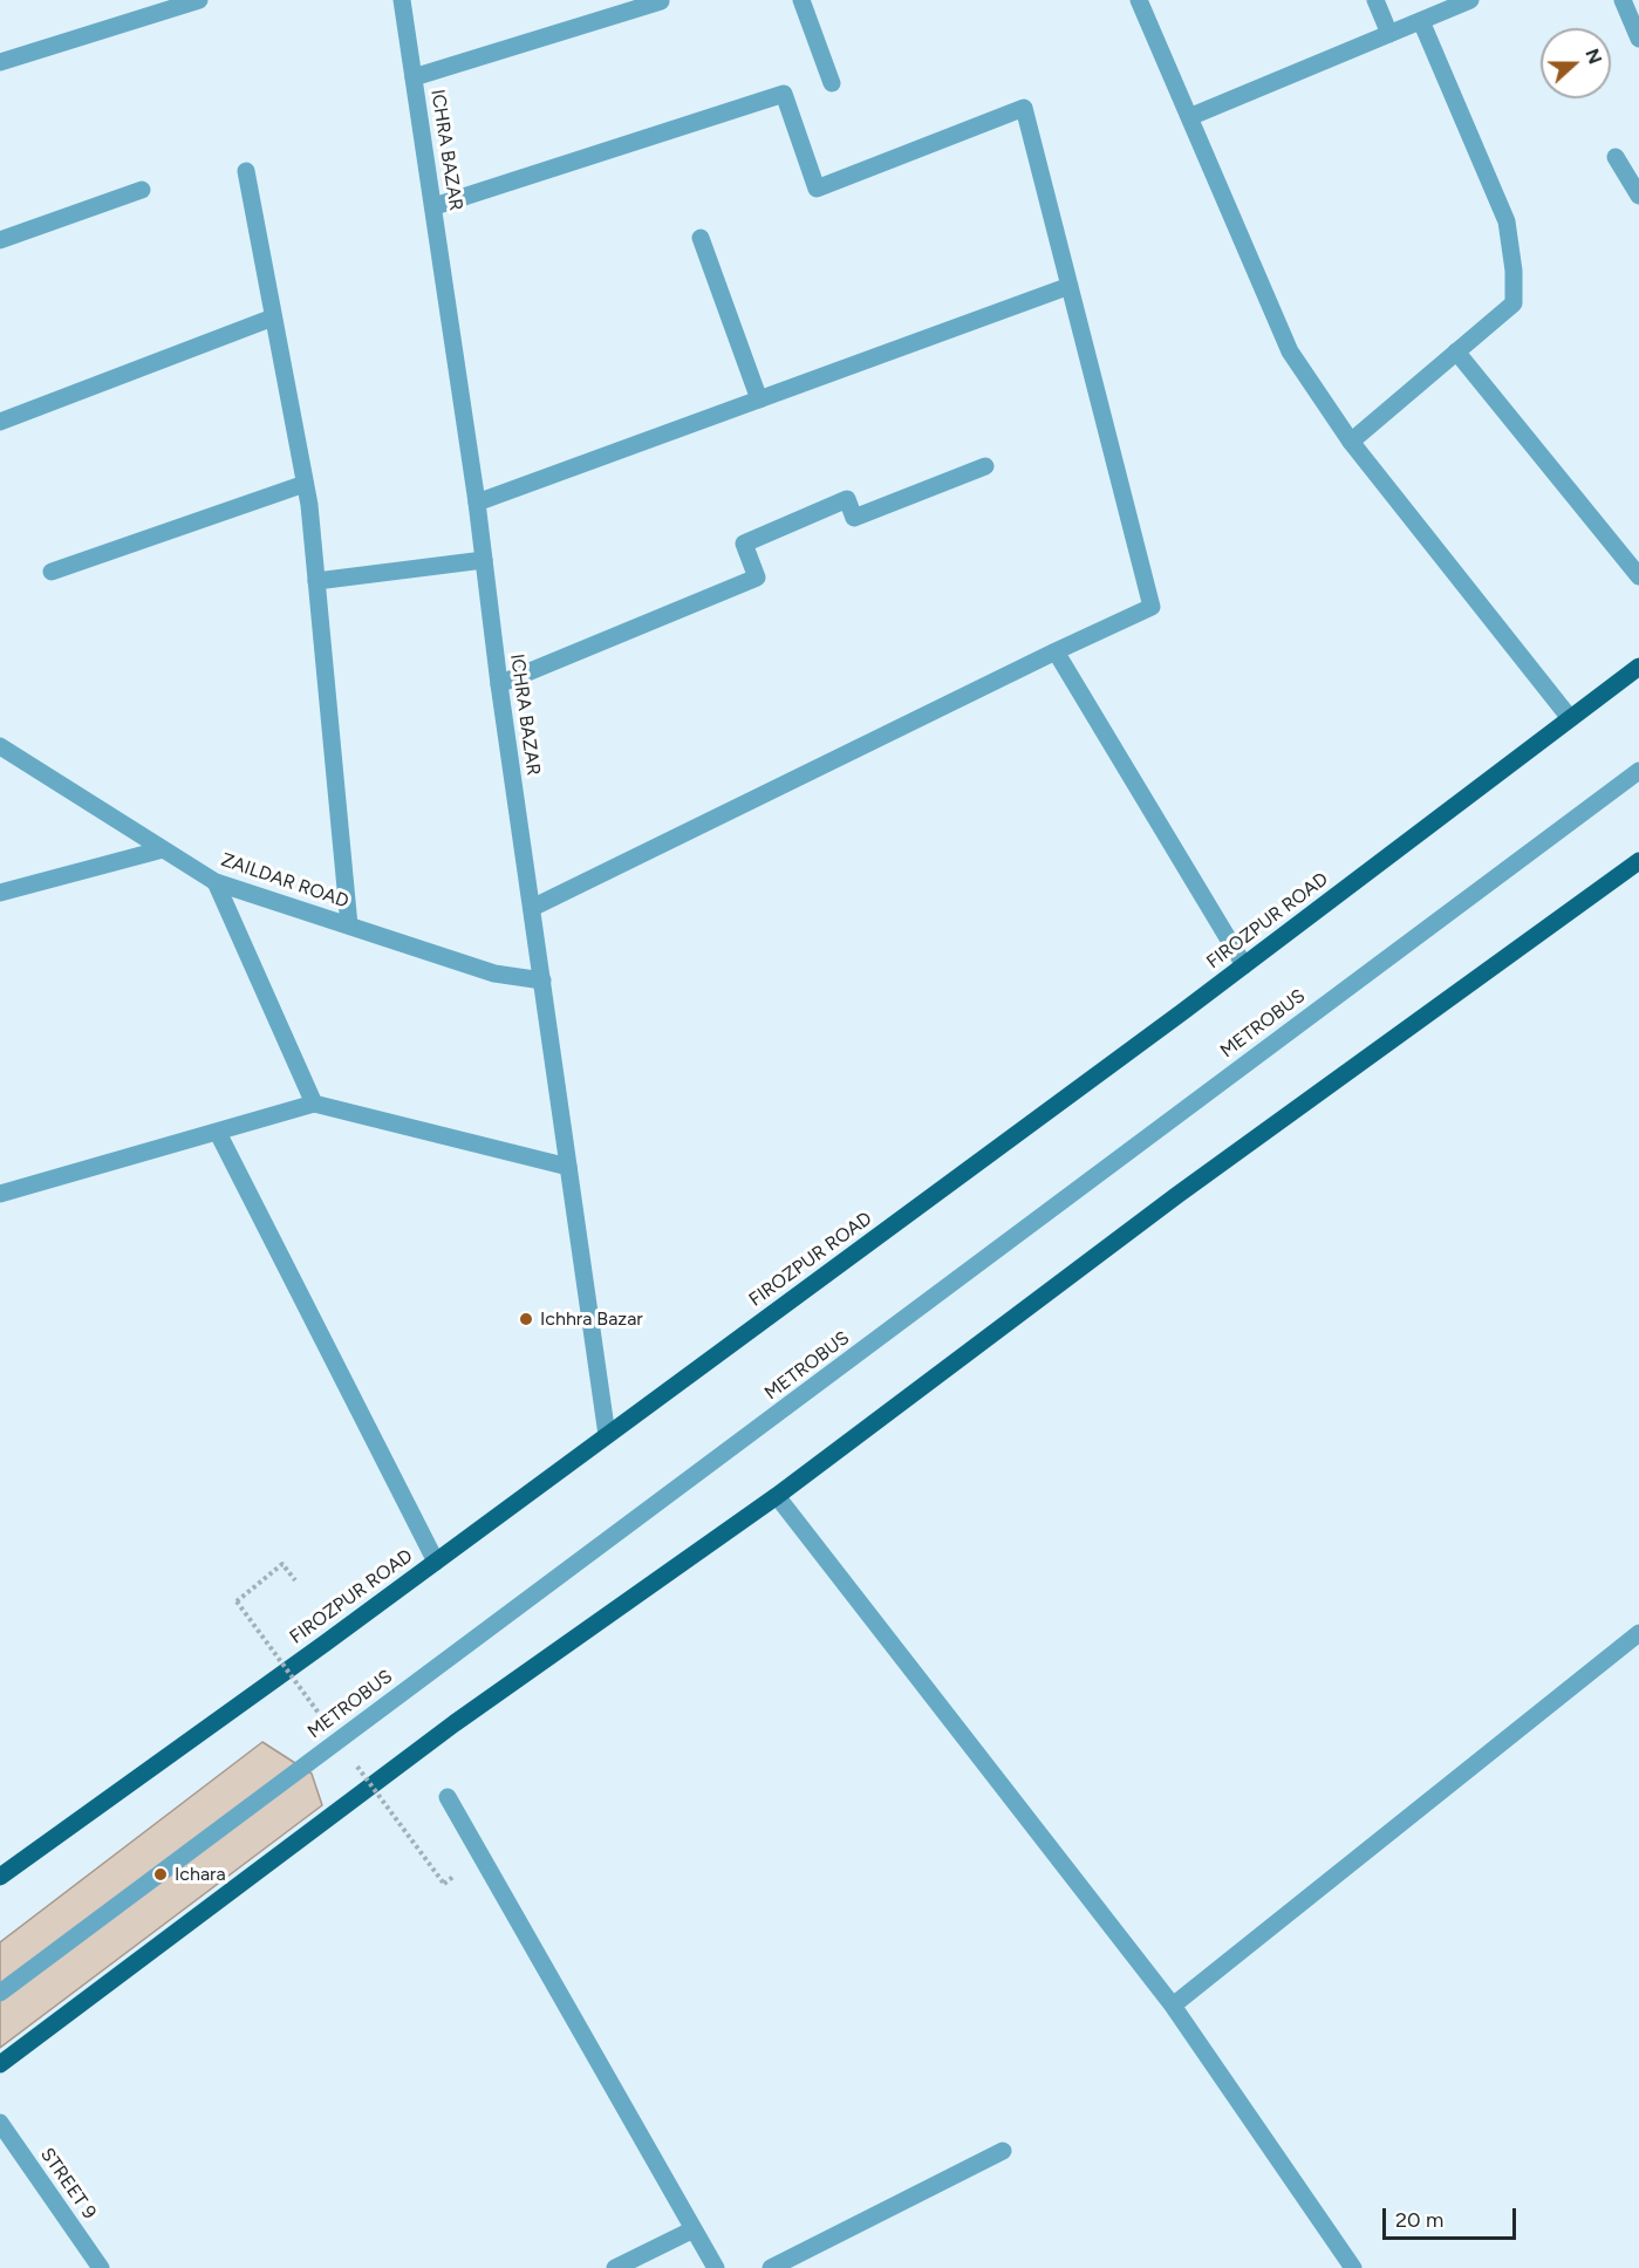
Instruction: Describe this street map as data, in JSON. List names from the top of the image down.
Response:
{
  "streets": {
    "main road": ["FIROZPUR ROAD"],
    "street": [
      "ICHRA BAZAR",
      "ZAILDAR ROAD",
      "METROBUS",
      "STREET 9"
    ]
  },
  "crossings": [
    ["ICHRA BAZAR", "ZAILDAR ROAD"],
    ["ICHRA BAZAR", "FIROZPUR ROAD"]
  ],
  "places": ["Ichhra Bazar", "Ichara"],
  "scale_bar": "20 m",
  "north": "right"
}
